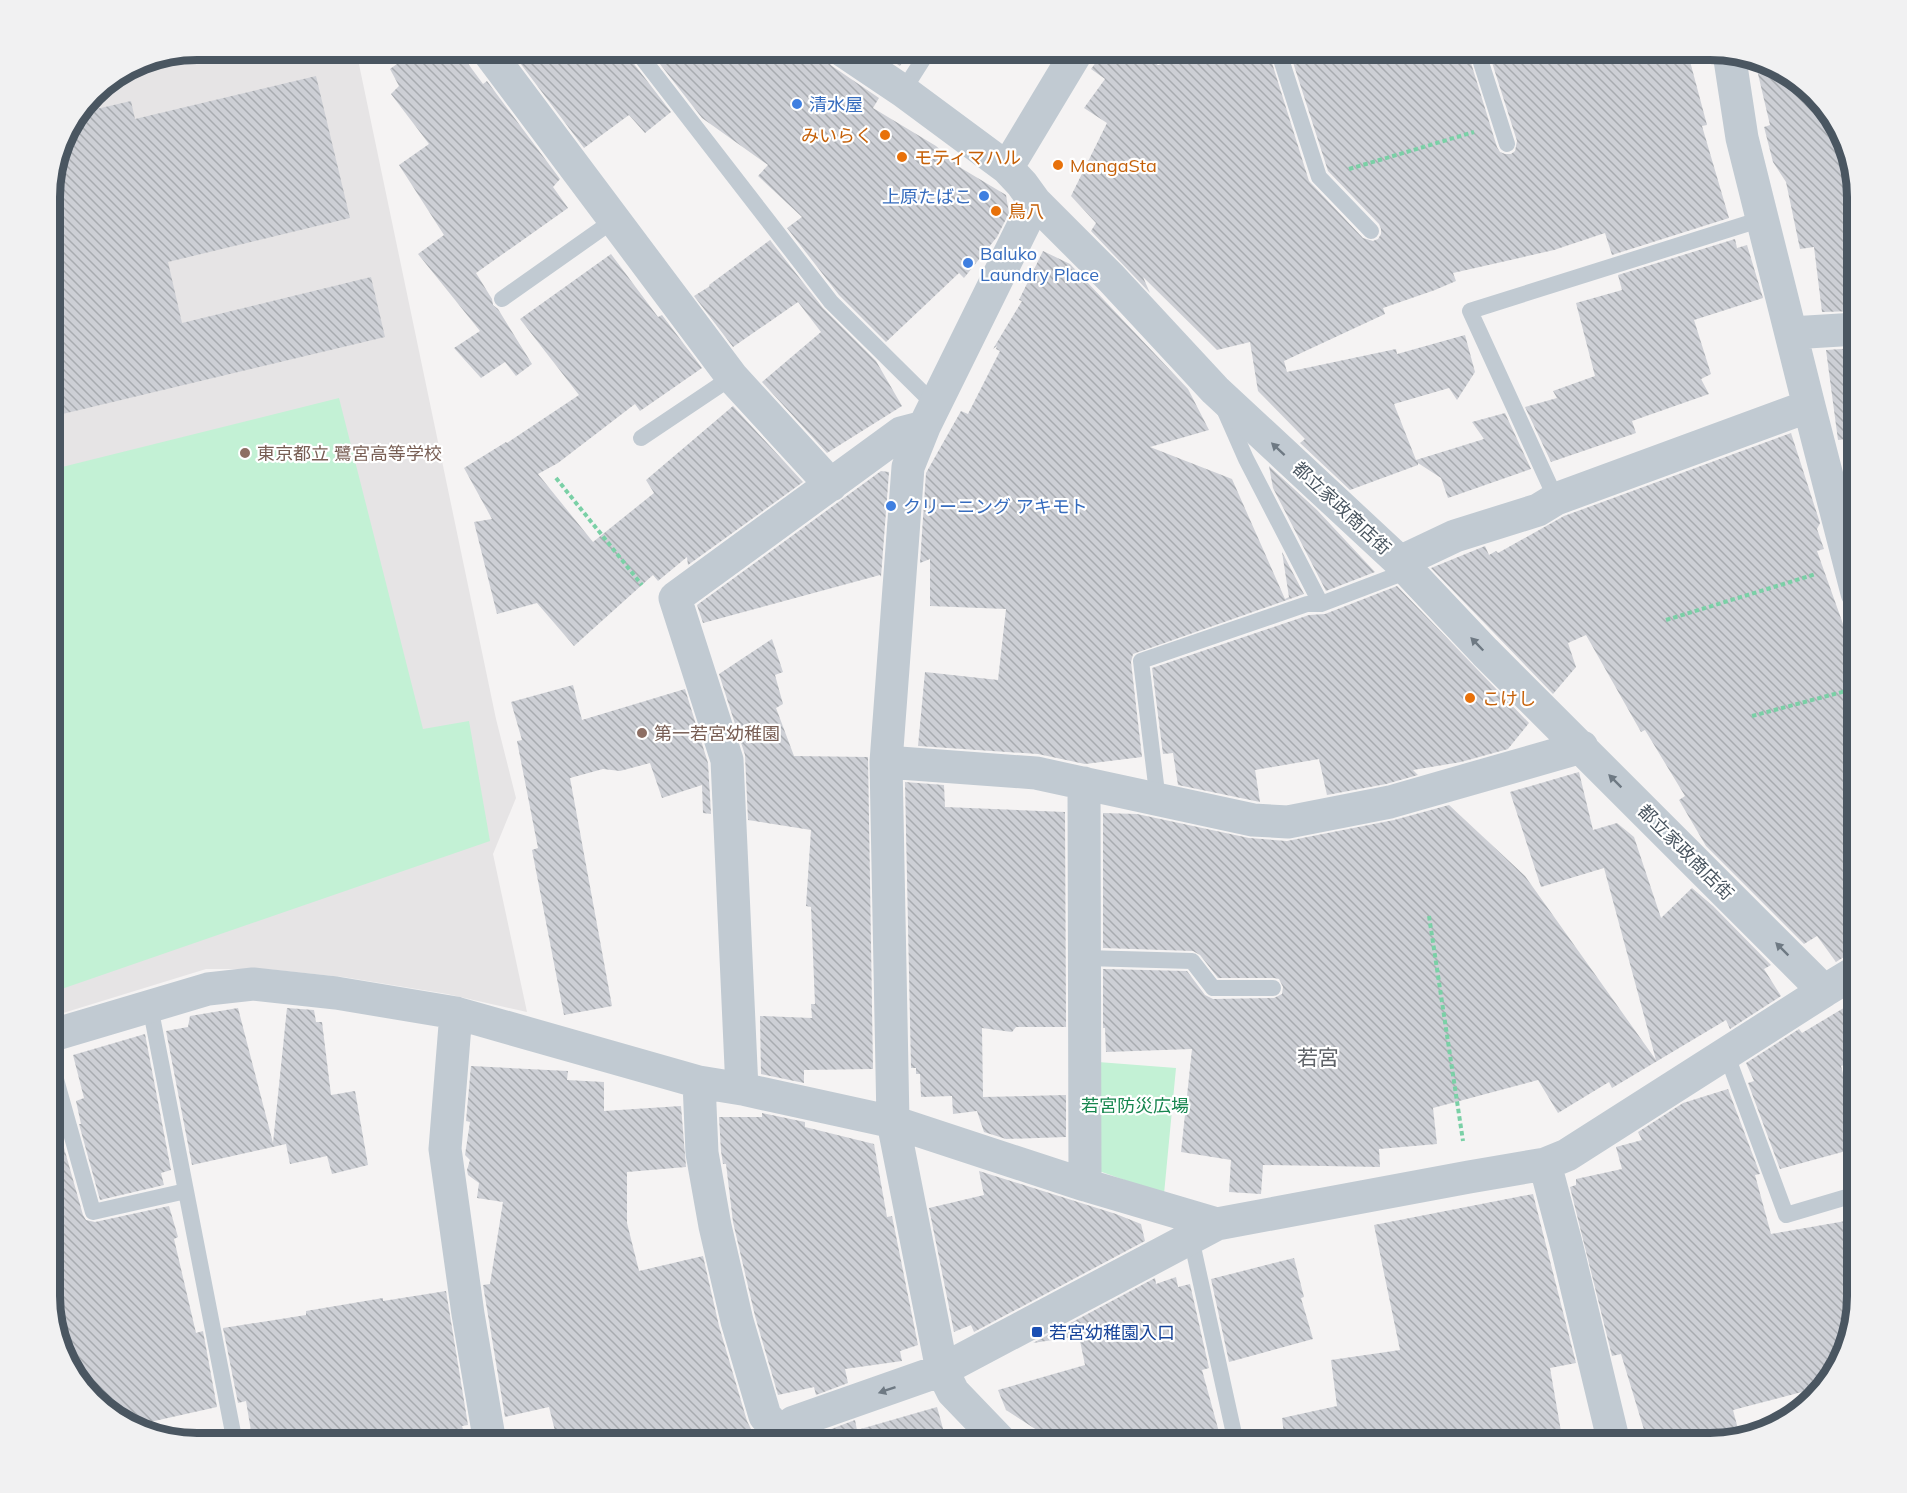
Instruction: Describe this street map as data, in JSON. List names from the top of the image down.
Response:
{
  "streets": {
    "street": ["都立家政商店街"]
  },
  "one_way": ["都立家政商店街"],
  "districts": ["若宮"],
  "parks": ["若宮防災広場"],
  "places": {
    "other": [
      "清水屋",
      "みいらく",
      "モティマハル",
      "MangaSta",
      "上原たばこ",
      "鳥八",
      "Baluko Laundry Place",
      "東京都立 鷺宮高等学校",
      "クリーニング アキモト",
      "こけし",
      "第一若宮幼稚園"
    ],
    "transit": ["若宮幼稚園入口"]
  }
}
